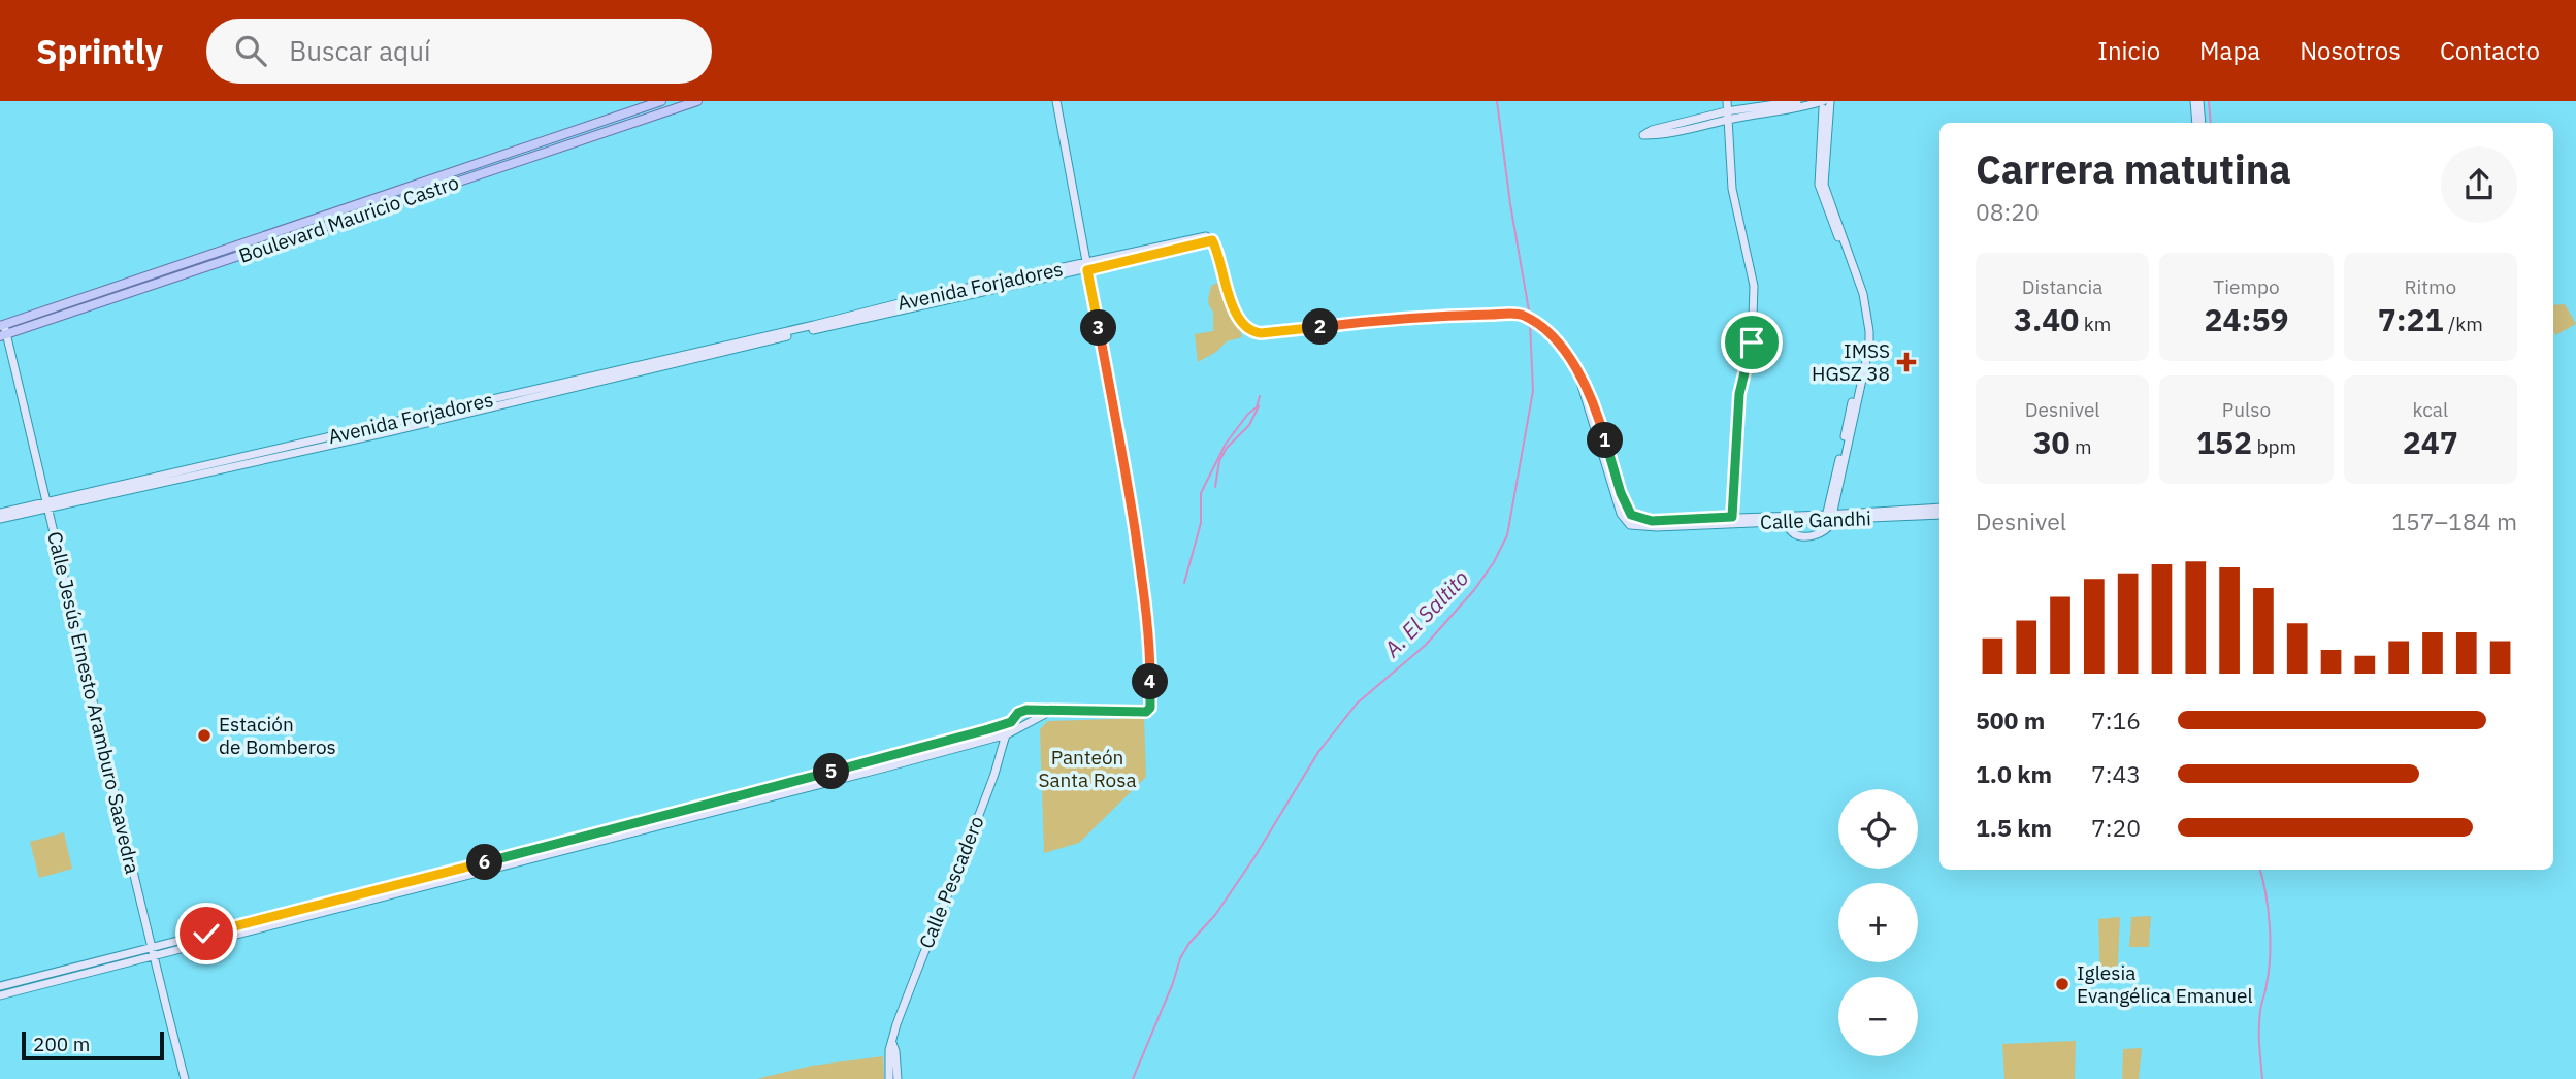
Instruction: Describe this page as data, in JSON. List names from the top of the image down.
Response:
{
  "streets": {
    "main road": ["Boulevard Mauricio Castro"],
    "street": [
      "Avenida Forjadores",
      "Calle Gandhi",
      "Calle Jesús Ernesto Aramburo Saavedra",
      "Calle Pescadero"
    ]
  },
  "crossings": [
    ["Boulevard Mauricio Castro", "Calle Jesús Ernesto Aramburo Saavedra"],
    ["Avenida Forjadores", "Calle Gandhi"],
    ["Avenida Forjadores", "Calle Jesús Ernesto Aramburo Saavedra"]
  ],
  "water": ["A. El Saltito"],
  "parks": ["Panteón Santa Rosa"],
  "places": {
    "health": ["IMSS HGSZ 38"],
    "other": ["Estación de Bomberos", "Iglesia Evangélica Emanuel"]
  },
  "scale_bar": "200 m",
  "page": {
    "header": "Sprintly",
    "search": "Buscar aquí",
    "nav": [
      "Inicio",
      "Mapa",
      "Nosotros",
      "Contacto"
    ],
    "heading": ["Carrera matutina", "08:20"],
    "stats": [
      ["Distancia", "3.40 km"],
      ["Tiempo", "24:59"],
      ["Ritmo", "7:21 /km"],
      ["Desnivel", "30 m"],
      ["Pulso", "152 bpm"],
      ["kcal", "247"]
    ],
    "pins": [
      "2",
      "3",
      "1",
      "4",
      "5",
      "6"
    ],
    "chart": ["Desnivel", "157–184 m"],
    "list": [
      {
        "name": "500 m",
        "note": "7:16"
      },
      {
        "name": "1.0 km",
        "note": "7:43"
      },
      {
        "name": "1.5 km",
        "note": "7:20"
      }
    ],
    "map_buttons": ["+", "−"],
    "scale": "200 m"
  }
}
